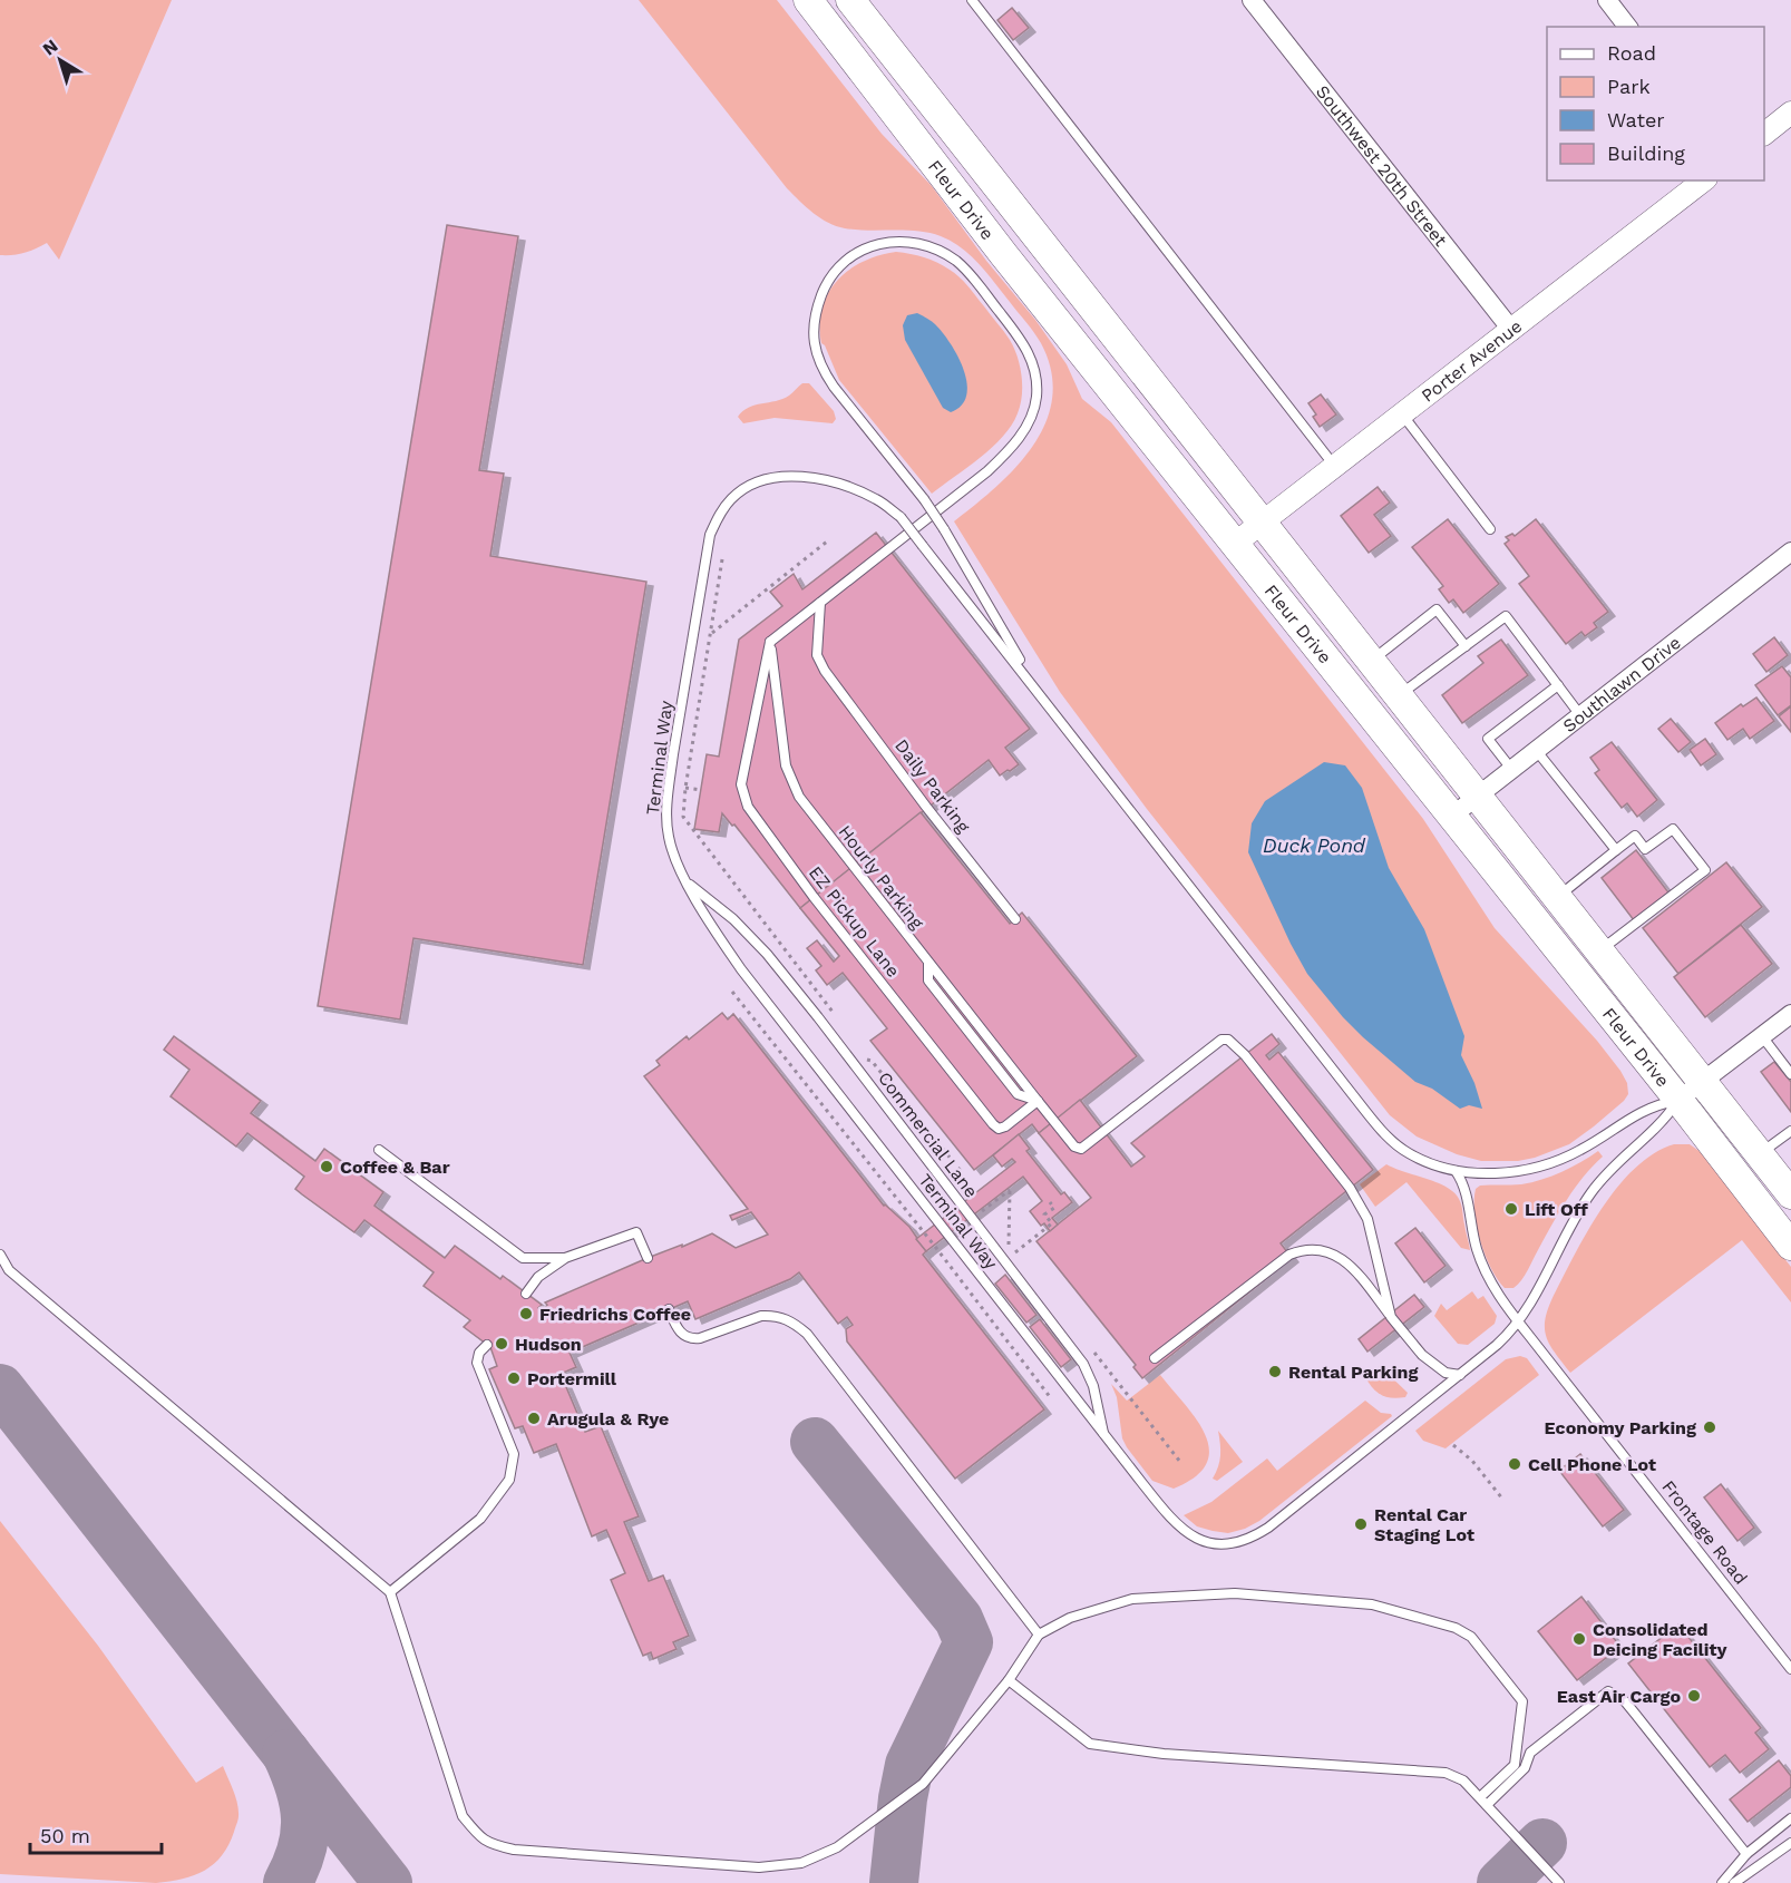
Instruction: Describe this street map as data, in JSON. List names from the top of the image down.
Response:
{
  "streets": {
    "main road": ["Fleur Drive"],
    "street": ["Southwest 20th Street", "Porter Avenue", "Southlawn Drive"],
    "lane": [
      "Terminal Way",
      "Daily Parking",
      "Hourly Parking",
      "EZ Pickup Lane",
      "Commercial Lane",
      "Frontage Road"
    ]
  },
  "crossings": [
    ["Southwest 20th Street", "Porter Avenue"],
    ["Fleur Drive", "Porter Avenue"],
    ["Fleur Drive", "Southlawn Drive"],
    ["Fleur Drive", "Terminal Way"],
    ["Terminal Way", "Commercial Lane"],
    ["Terminal Way", "Frontage Road"],
    ["Hourly Parking", "EZ Pickup Lane"]
  ],
  "water": ["Duck Pond"],
  "places": [
    "Coffee & Bar",
    "Lift Off",
    "Friedrichs Coffee",
    "Hudson",
    "Rental Parking",
    "Portermill",
    "Arugula & Rye",
    "Economy Parking",
    "Cell Phone Lot",
    "Rental Car Staging Lot",
    "Consolidated Deicing Facility",
    "East Air Cargo"
  ],
  "legend": [
    "Road",
    "Park",
    "Water",
    "Building"
  ],
  "scale_bar": "50 m",
  "north": "top left"
}
